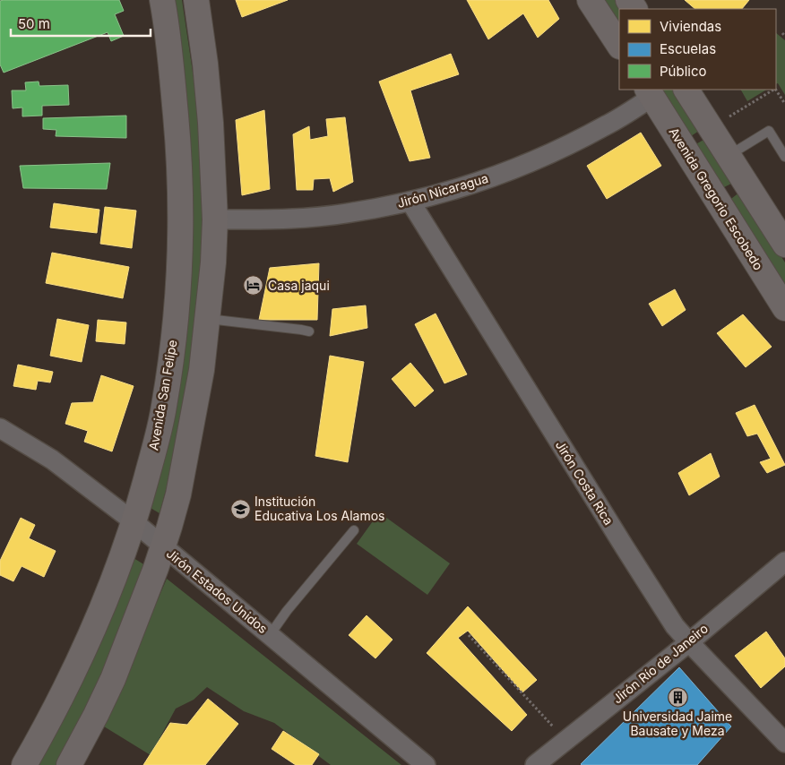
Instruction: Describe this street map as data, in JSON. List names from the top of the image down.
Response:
{
  "streets": {
    "main road": ["Avenida Gregorio Escobedo", "Avenida San Felipe"],
    "street": [
      "Jirón Nicaragua",
      "Jirón Costa Rica",
      "Jirón Estados Unidos",
      "Jirón Río de Janeiro"
    ]
  },
  "crossings": [
    ["Jirón Nicaragua", "Avenida Gregorio Escobedo"],
    ["Jirón Nicaragua", "Jirón Costa Rica"],
    ["Avenida San Felipe", "Jirón Estados Unidos"],
    ["Jirón Costa Rica", "Jirón Río de Janeiro"]
  ],
  "places": {
    "hotel": ["Casa jaqui"],
    "school or university": ["Institución Educativa Los Alamos"],
    "building": ["Universidad Jaime Bausate y Meza"]
  },
  "legend": ["Viviendas", "Escuelas", "Público"],
  "scale_bar": "50 m"
}
